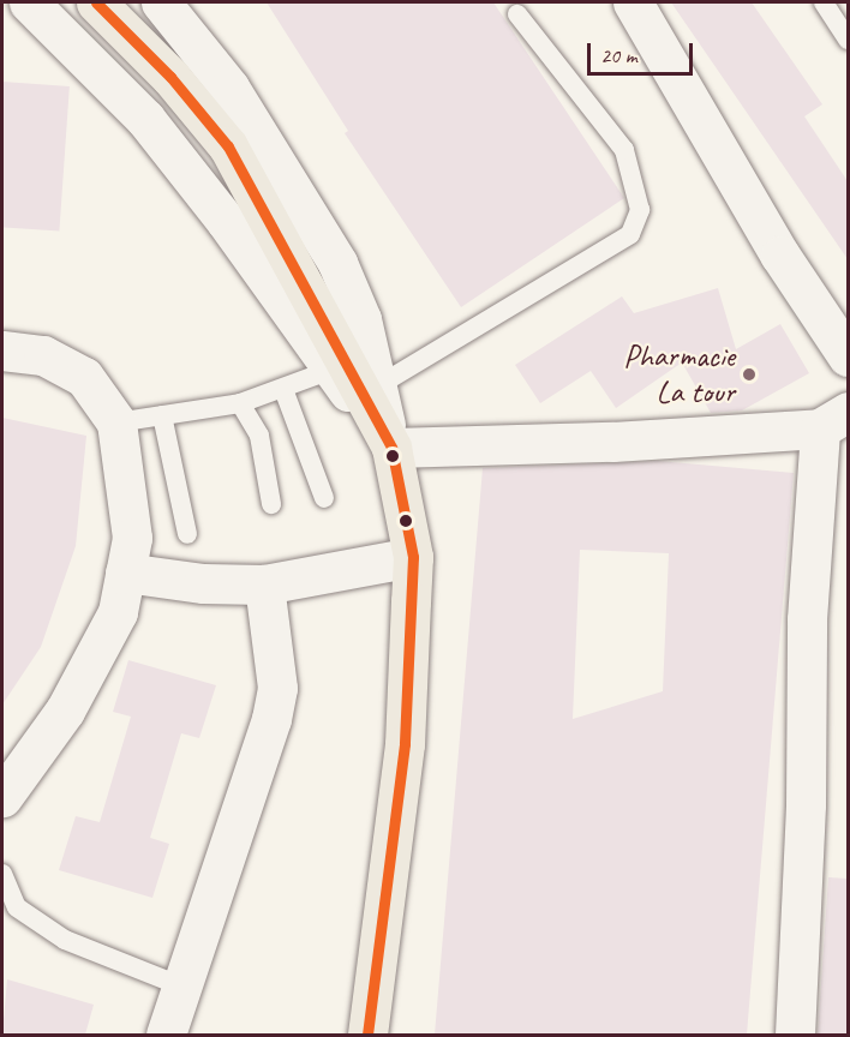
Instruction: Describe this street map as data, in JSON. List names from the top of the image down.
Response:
{
  "places": ["Pharmacie La tour"],
  "scale_bar": "20 m"
}
